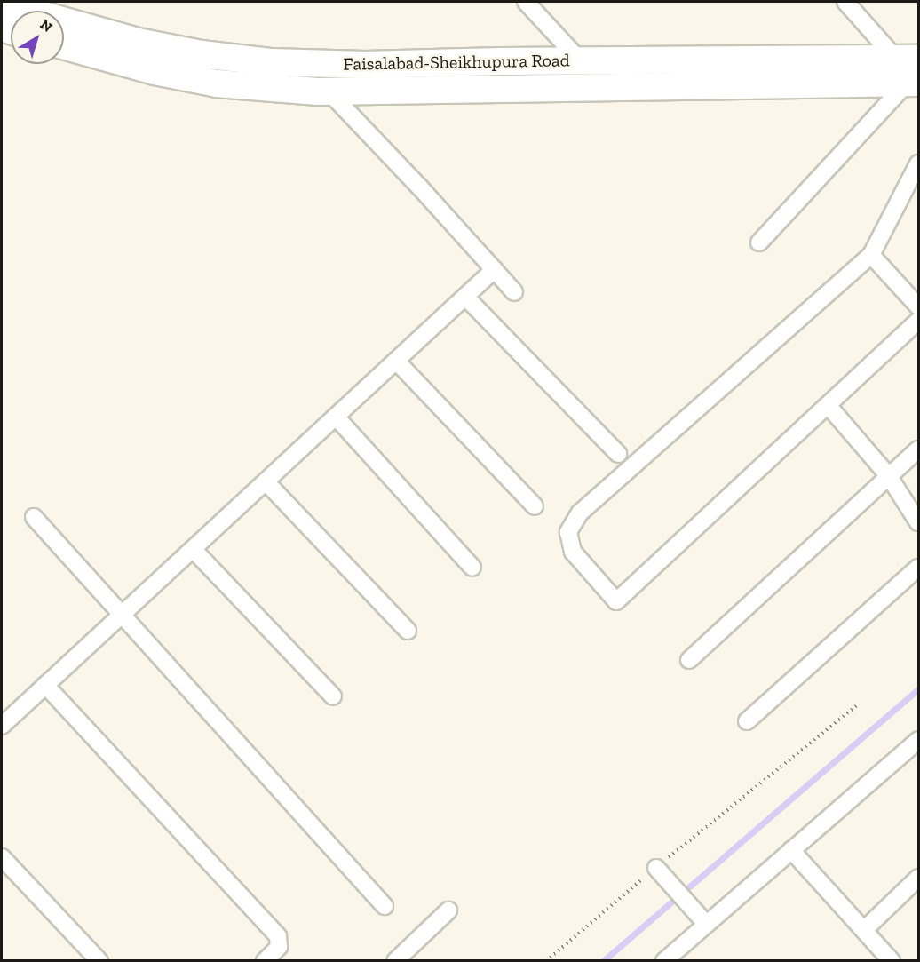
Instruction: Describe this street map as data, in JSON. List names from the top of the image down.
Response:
{
  "streets": {
    "highway": ["Faisalabad-Sheikhupura Road"]
  },
  "north": "top right"
}
